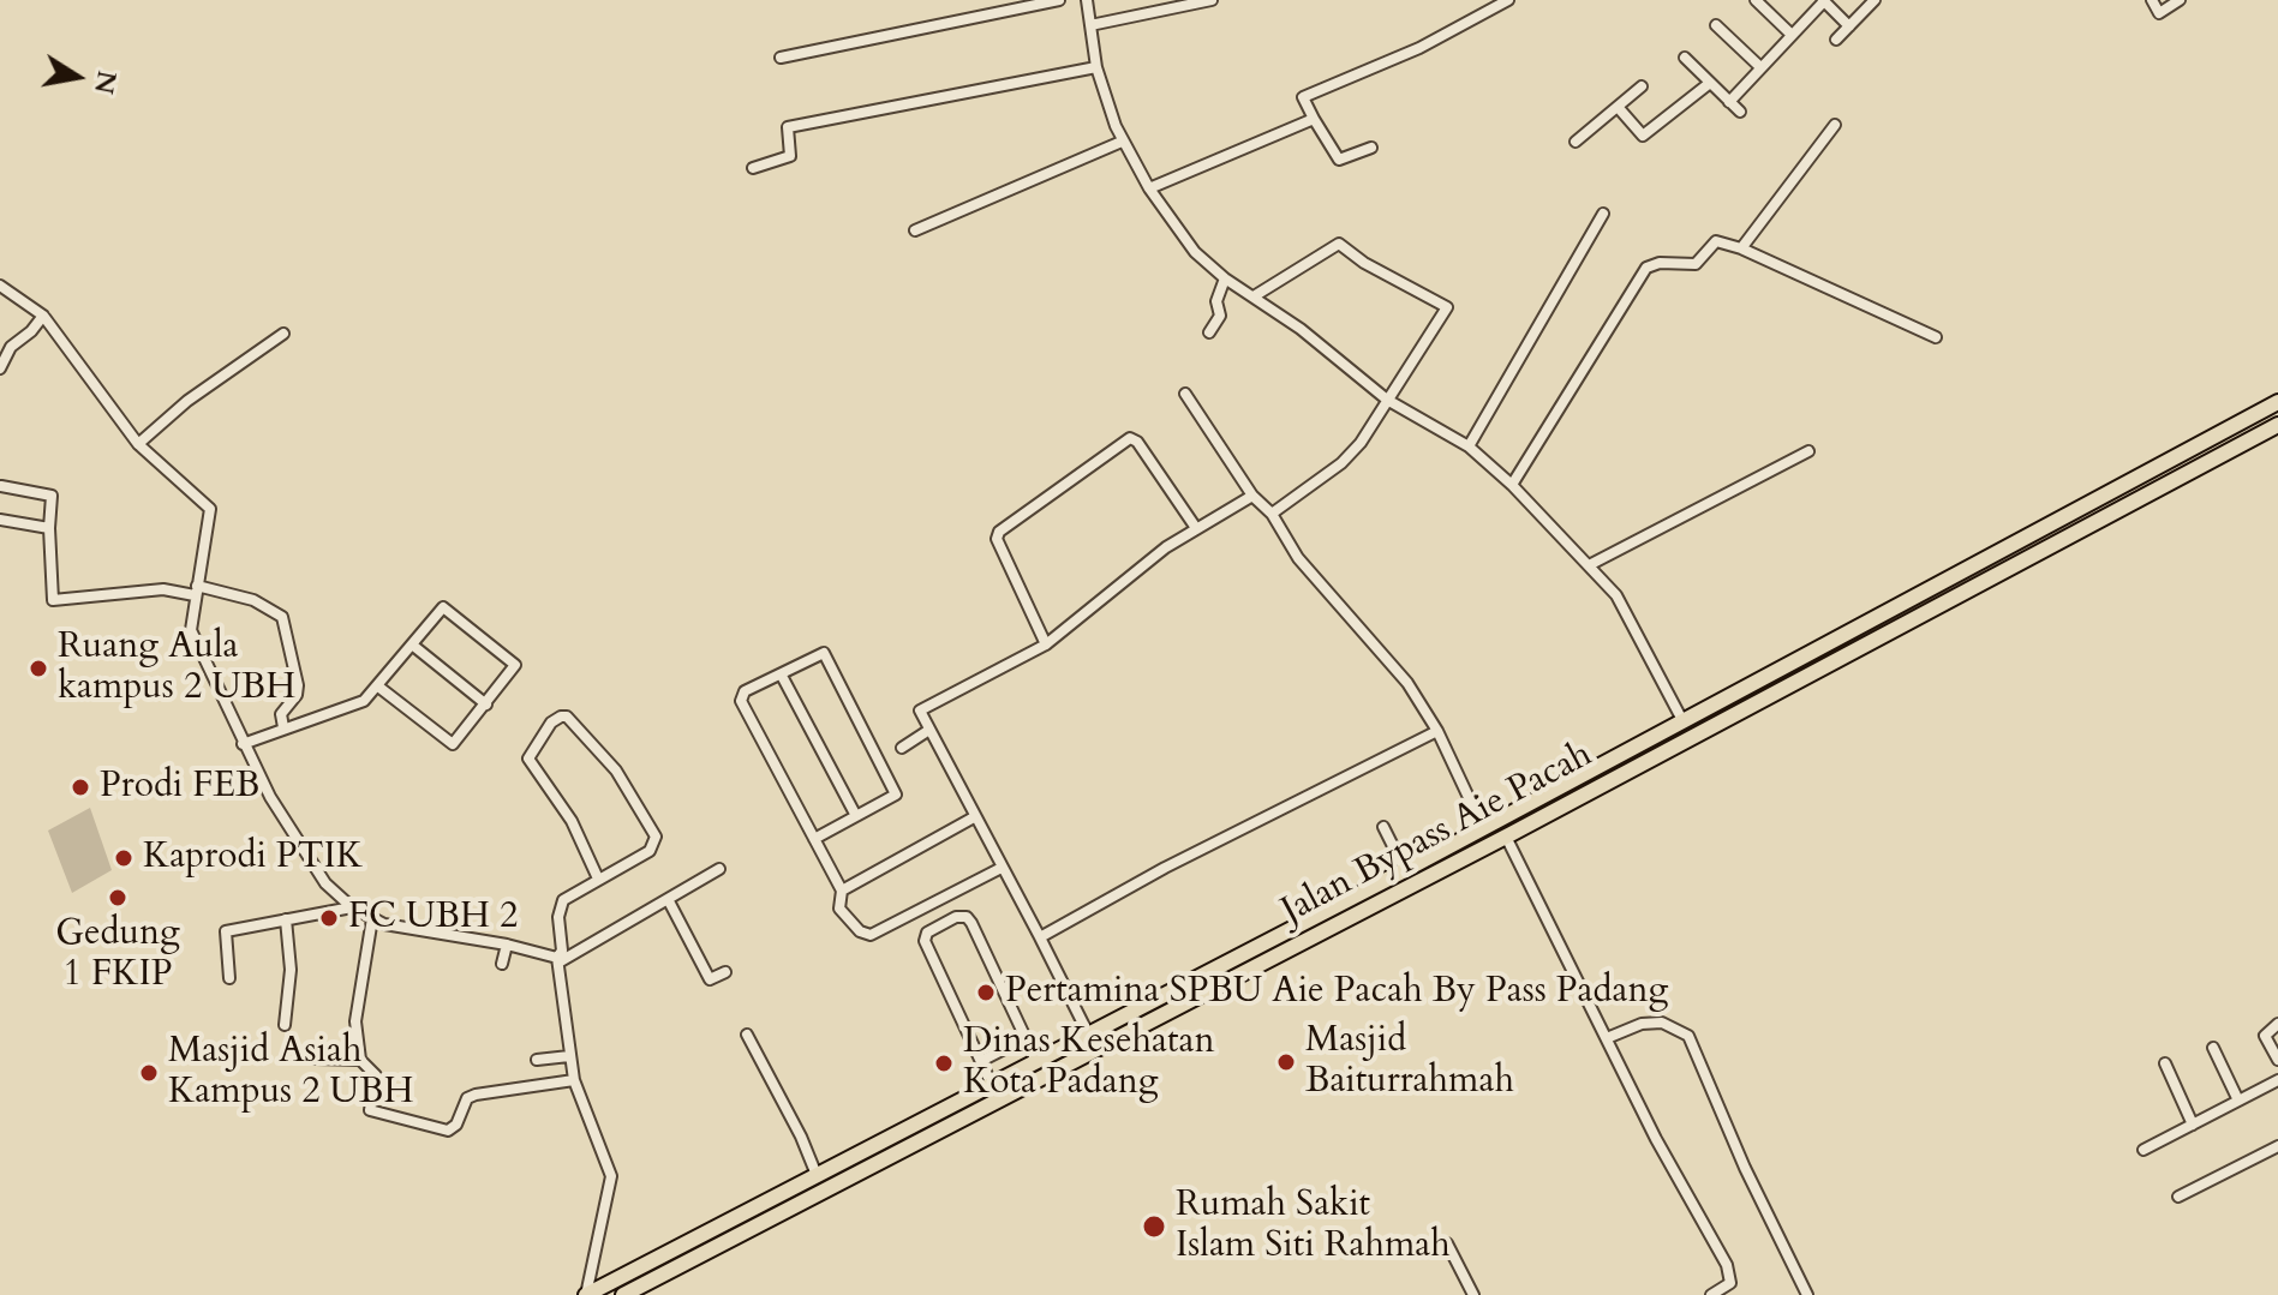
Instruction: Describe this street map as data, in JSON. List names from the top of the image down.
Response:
{
  "streets": {
    "highway": ["Jalan Bypass Aie Pacah"]
  },
  "places": [
    "Ruang Aula kampus 2 UBH",
    "Prodi FEB",
    "Kaprodi PTIK",
    "Gedung 1 FKIP",
    "FC UBH 2",
    "Pertamina SPBU Aie Pacah By Pass Padang",
    "Masjid Baiturrahmah",
    "Dinas Kesehatan Kota Padang",
    "Masjid Asiah Kampus 2 UBH",
    "Rumah Sakit Islam Siti Rahmah"
  ],
  "north": "right"
}
